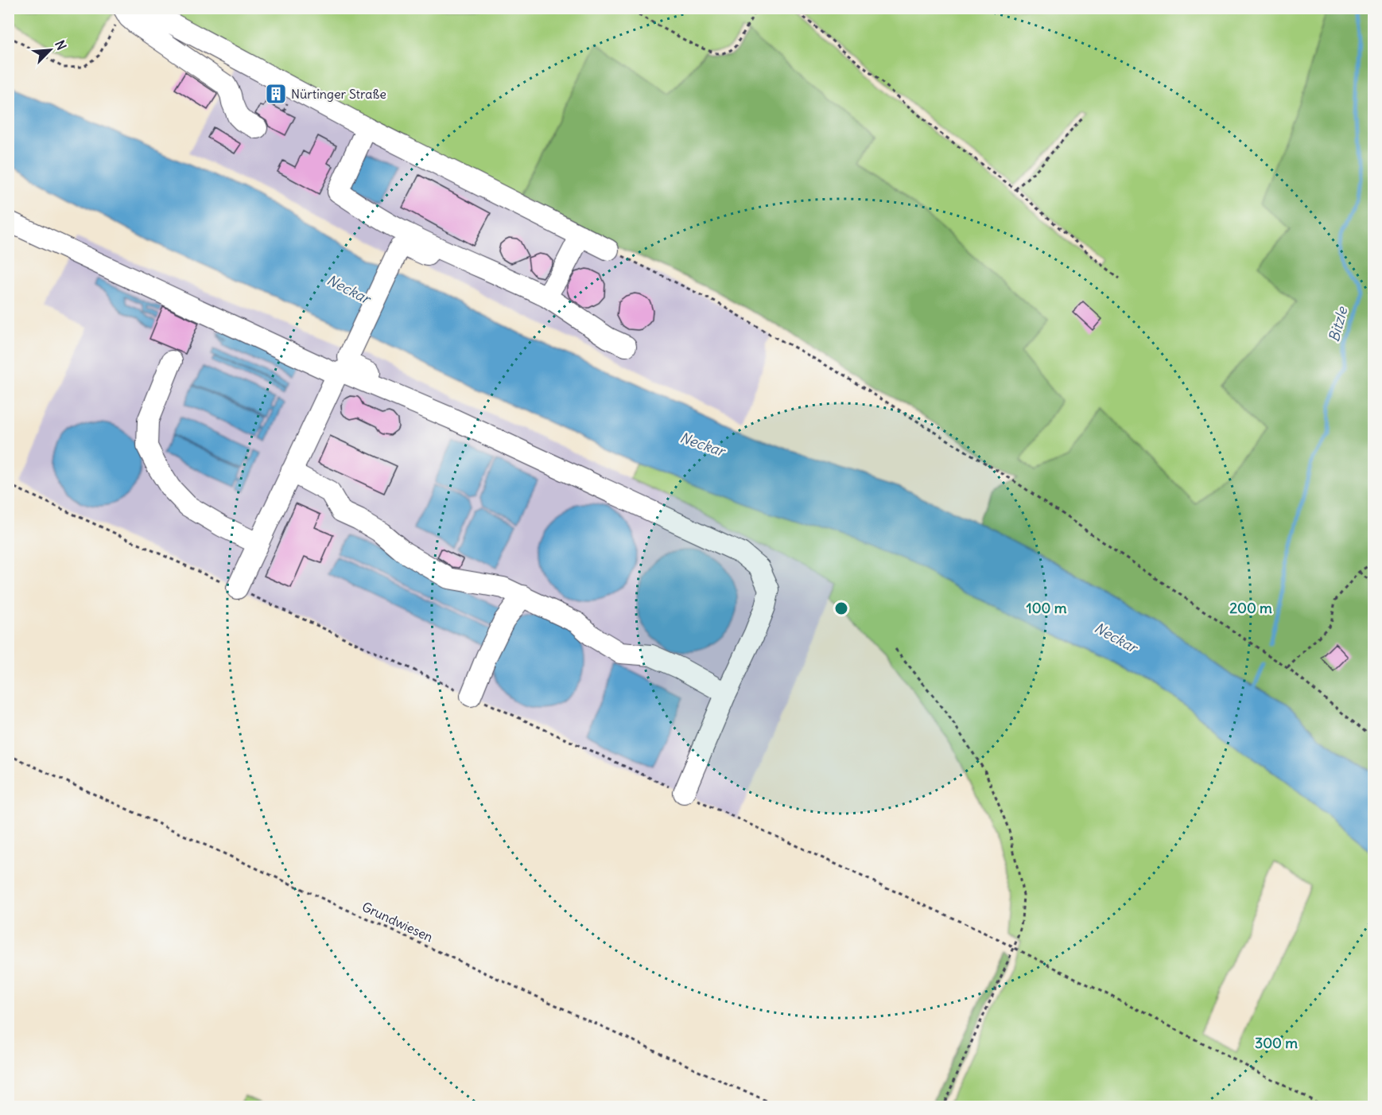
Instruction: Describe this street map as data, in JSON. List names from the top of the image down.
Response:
{
  "streets": {
    "path": ["Grundwiesen"]
  },
  "water": ["Neckar", "Bitzle"],
  "places": {
    "building": ["Nürtinger Straße"]
  },
  "north": "top right",
  "rings": ["100 m", "200 m", "300 m"]
}
